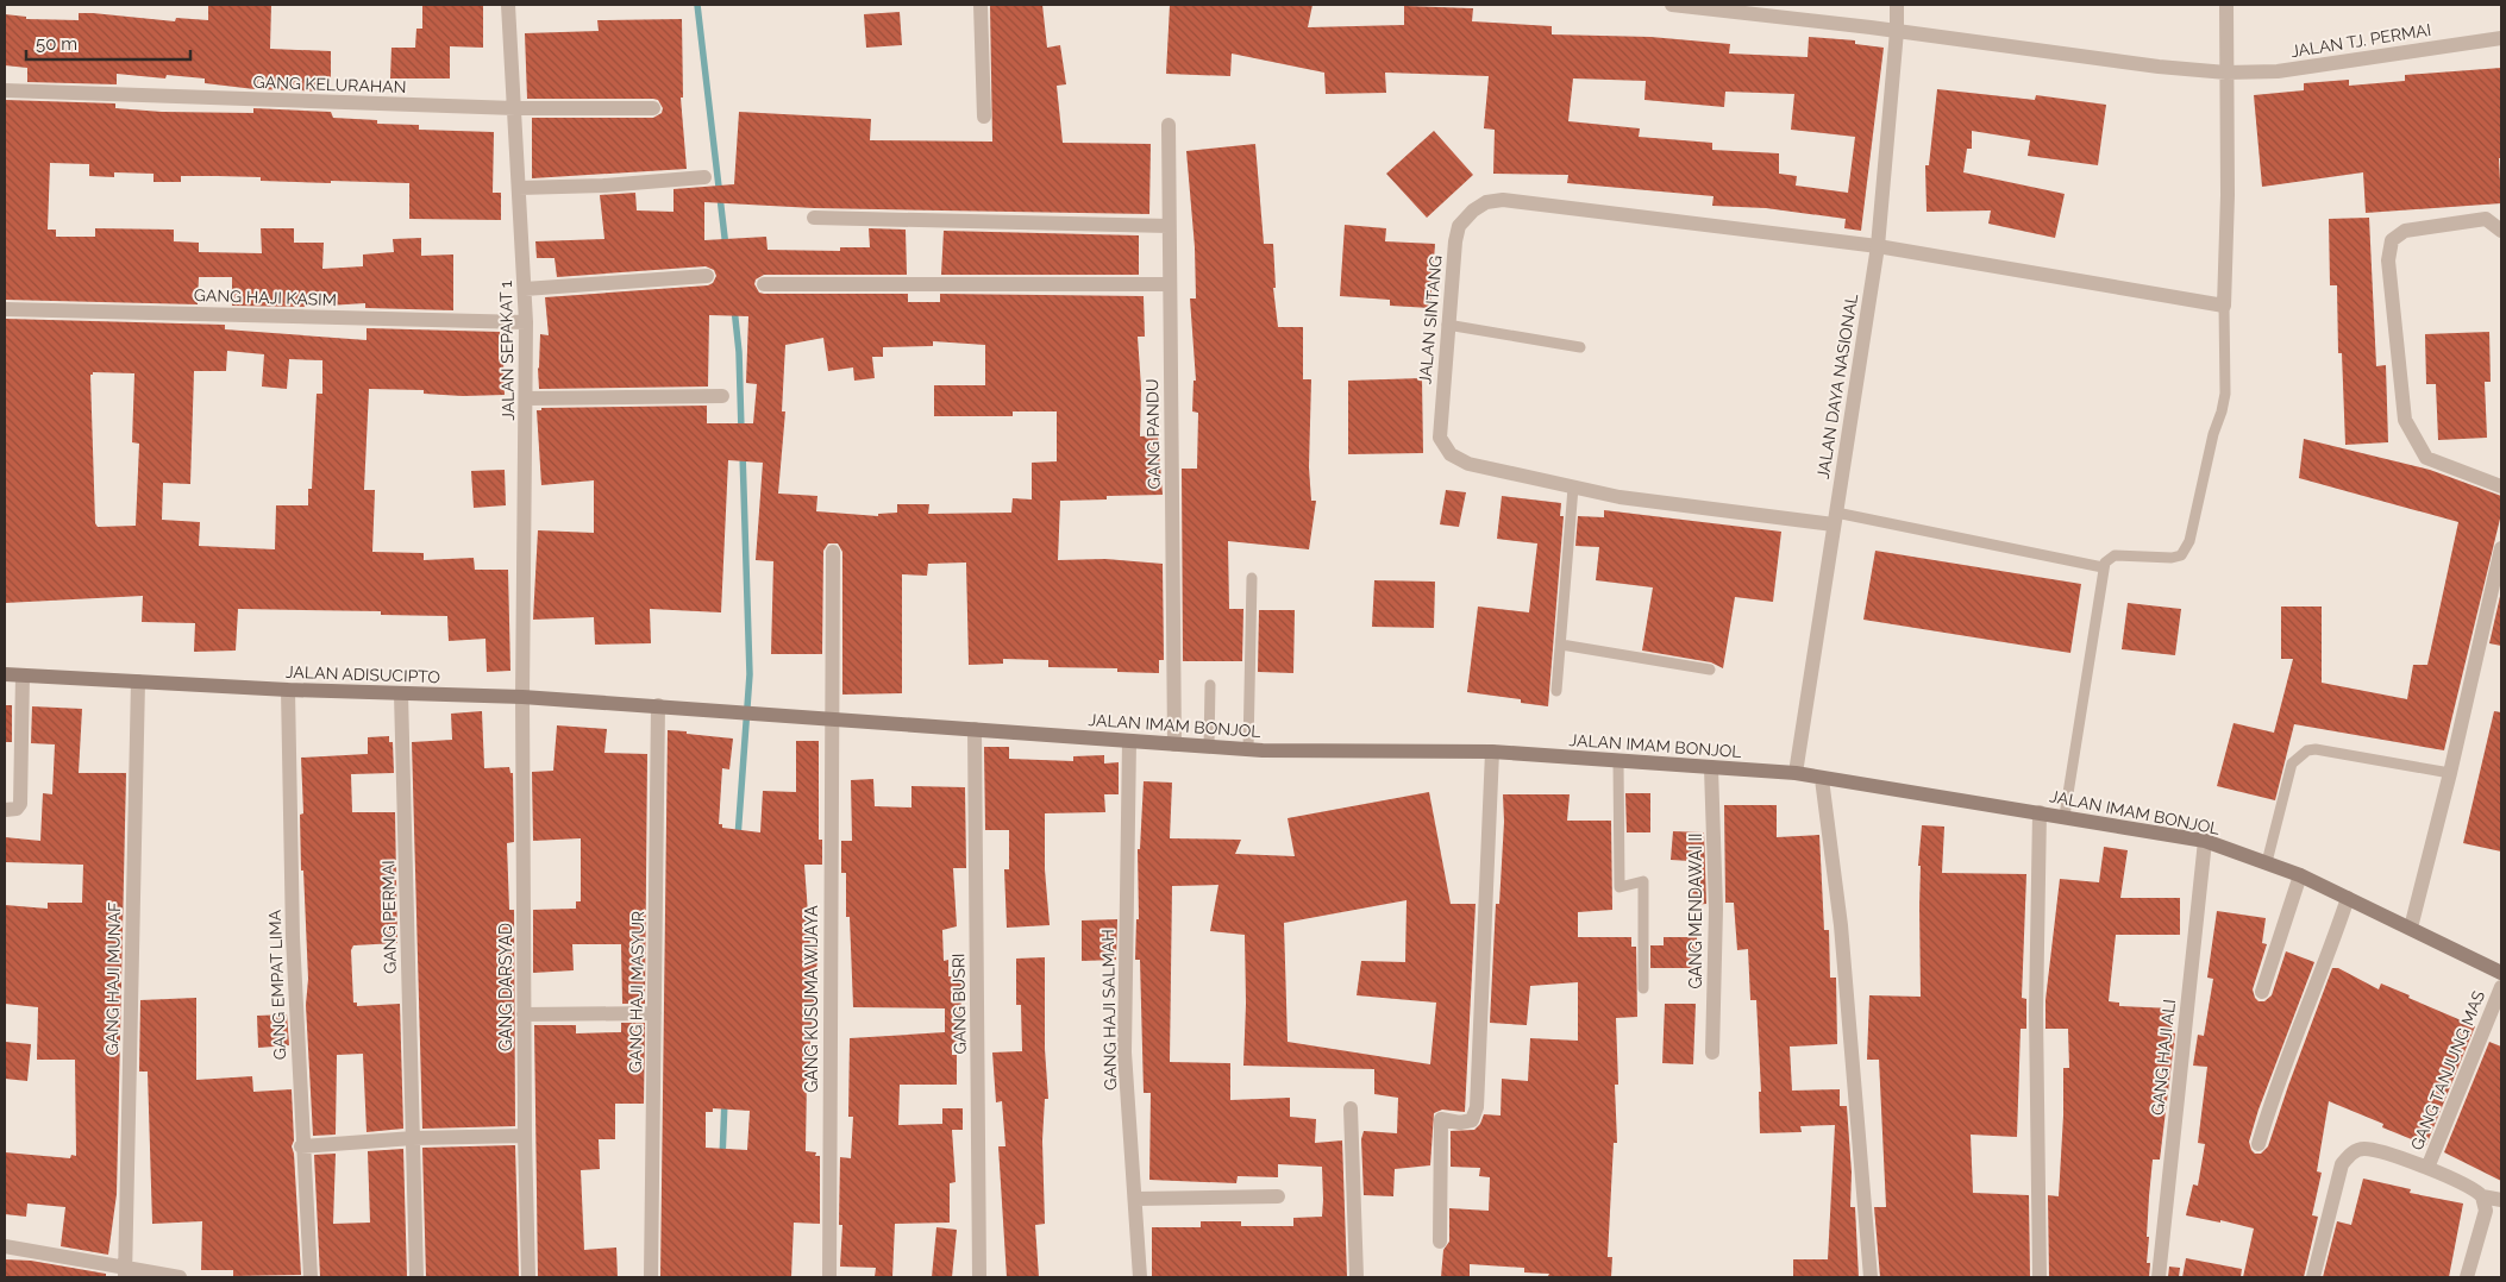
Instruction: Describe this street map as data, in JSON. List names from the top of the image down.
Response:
{
  "streets": {
    "main road": ["JALAN ADISUCIPTO", "JALAN IMAM BONJOL"],
    "street": [
      "JALAN TJ. PERMAI",
      "GANG KELURAHAN",
      "GANG HAJI KASIM",
      "JALAN SINTANG",
      "JALAN SEPAKAT 1",
      "JALAN DAYA NASIONAL",
      "GANG PANDU",
      "GANG MENDAWAI II",
      "GANG PERMAI",
      "GANG HAJI MUNAF",
      "GANG EMPAT LIMA",
      "GANG DARSYAD",
      "GANG HAJI MASYUR",
      "GANG KUSUMA WIJAYA",
      "GANG BUSRI",
      "GANG HAJI SALMAH",
      "GANG HAJI ALI",
      "GANG TANJUNG MAS"
    ]
  },
  "crossings": [
    ["JALAN TJ. PERMAI", "JALAN DAYA NASIONAL"],
    ["GANG KELURAHAN", "JALAN SEPAKAT 1"],
    ["GANG HAJI KASIM", "JALAN SEPAKAT 1"],
    ["JALAN SINTANG", "JALAN DAYA NASIONAL"],
    ["JALAN SEPAKAT 1", "JALAN ADISUCIPTO"],
    ["JALAN SEPAKAT 1", "GANG DARSYAD"],
    ["JALAN DAYA NASIONAL", "JALAN IMAM BONJOL"],
    ["GANG PANDU", "JALAN IMAM BONJOL"],
    ["JALAN ADISUCIPTO", "JALAN IMAM BONJOL"],
    ["JALAN ADISUCIPTO", "GANG PERMAI"],
    ["JALAN ADISUCIPTO", "GANG HAJI MUNAF"],
    ["JALAN ADISUCIPTO", "GANG EMPAT LIMA"],
    ["JALAN ADISUCIPTO", "GANG DARSYAD"],
    ["JALAN ADISUCIPTO", "GANG HAJI MASYUR"],
    ["JALAN IMAM BONJOL", "GANG MENDAWAI II"],
    ["JALAN IMAM BONJOL", "GANG KUSUMA WIJAYA"],
    ["JALAN IMAM BONJOL", "GANG BUSRI"],
    ["JALAN IMAM BONJOL", "GANG HAJI SALMAH"],
    ["JALAN IMAM BONJOL", "GANG HAJI ALI"]
  ],
  "scale_bar": "50 m"
}
